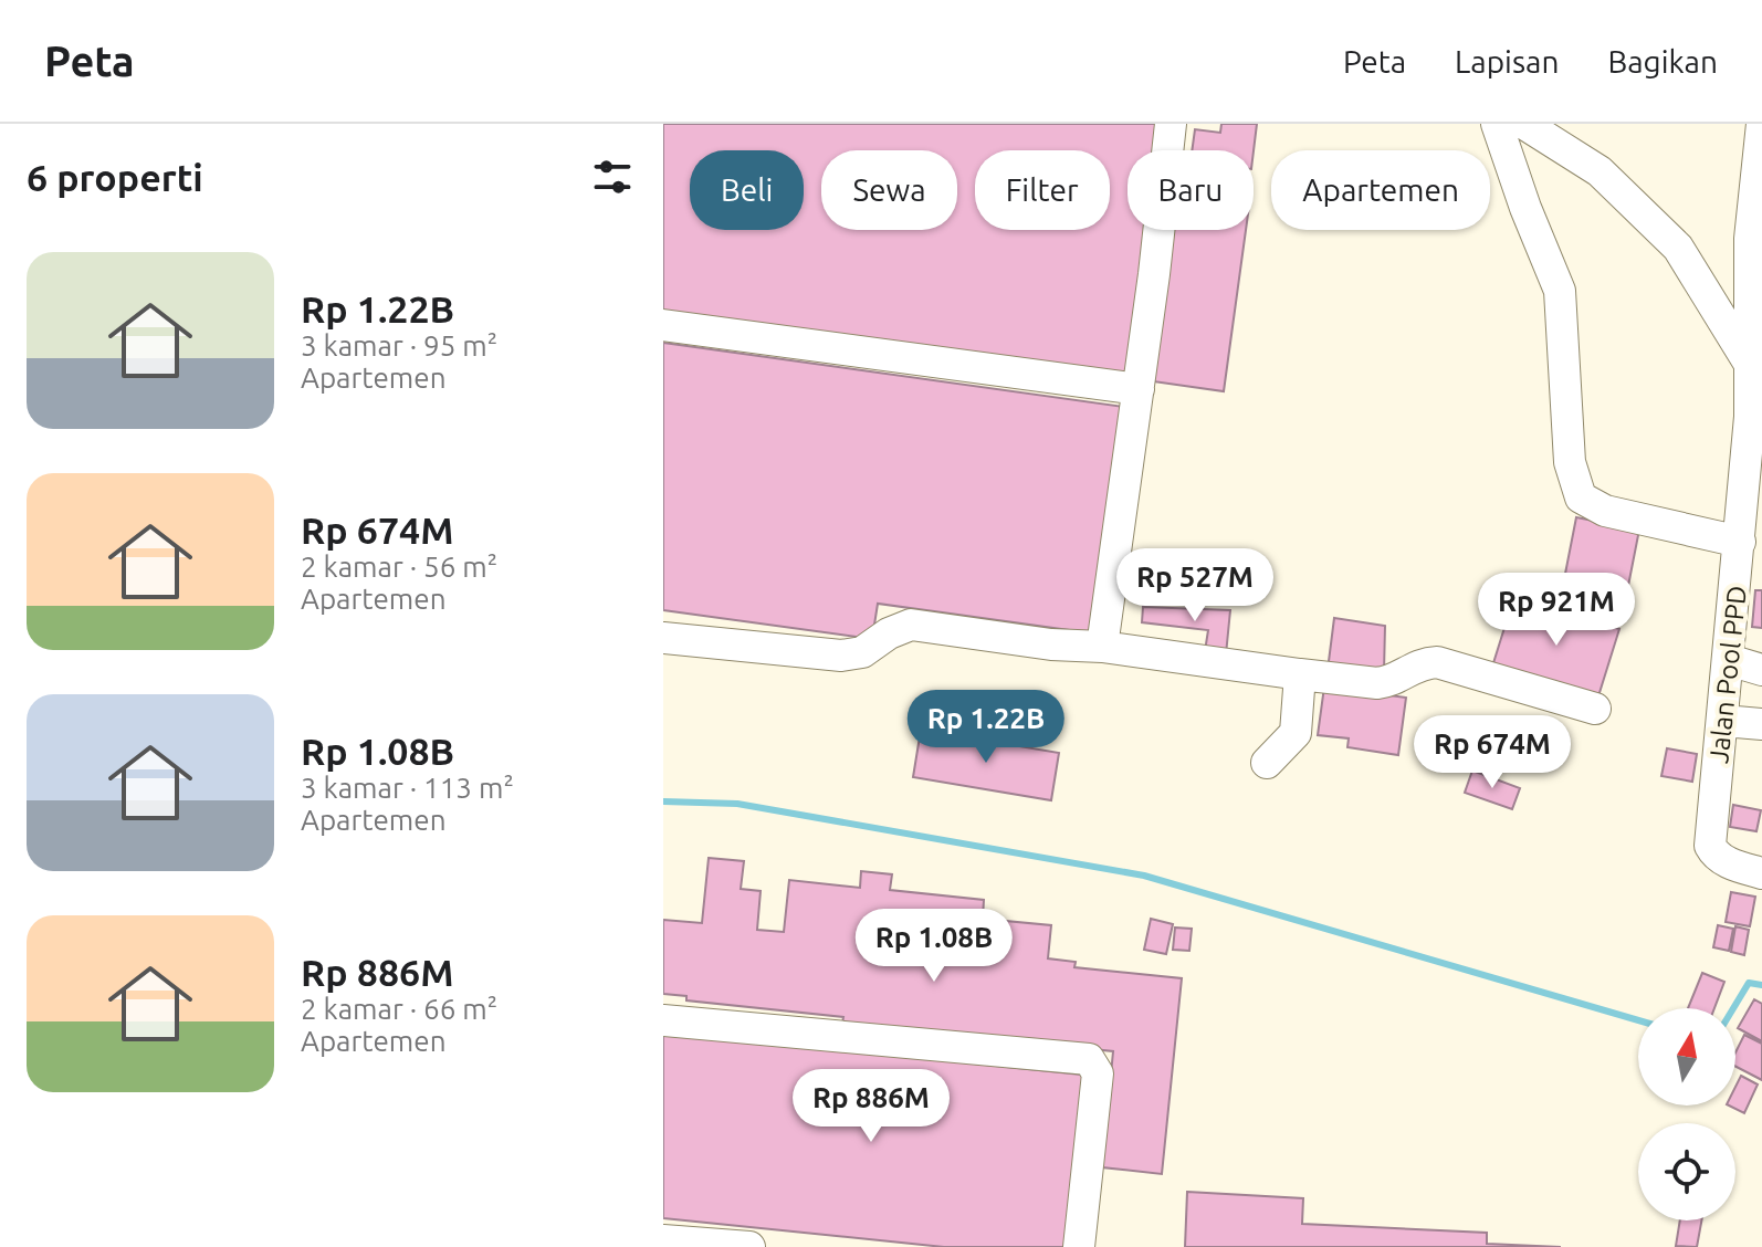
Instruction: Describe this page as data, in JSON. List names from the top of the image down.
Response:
{
  "streets": {
    "street": ["Jalan Pool PPD"]
  },
  "north": "top",
  "page": {
    "header": "Peta",
    "nav": ["Peta", "Lapisan", "Bagikan"],
    "heading": "6 properti",
    "chip": [
      "Beli",
      "Sewa",
      "Filter",
      "Baru",
      "Apartemen"
    ],
    "list": [
      {
        "name": "Rp 1.22B",
        "note": "3 kamar · 95 m² · Apartemen"
      },
      {
        "name": "Rp 674M",
        "note": "2 kamar · 56 m² · Apartemen"
      },
      {
        "name": "Rp 1.08B",
        "note": "3 kamar · 113 m² · Apartemen"
      },
      {
        "name": "Rp 886M",
        "note": "2 kamar · 66 m² · Apartemen"
      }
    ],
    "price": [
      "Rp 527M",
      "Rp 921M",
      "Rp 1.22B",
      "Rp 674M",
      "Rp 1.08B",
      "Rp 886M"
    ]
  }
}
